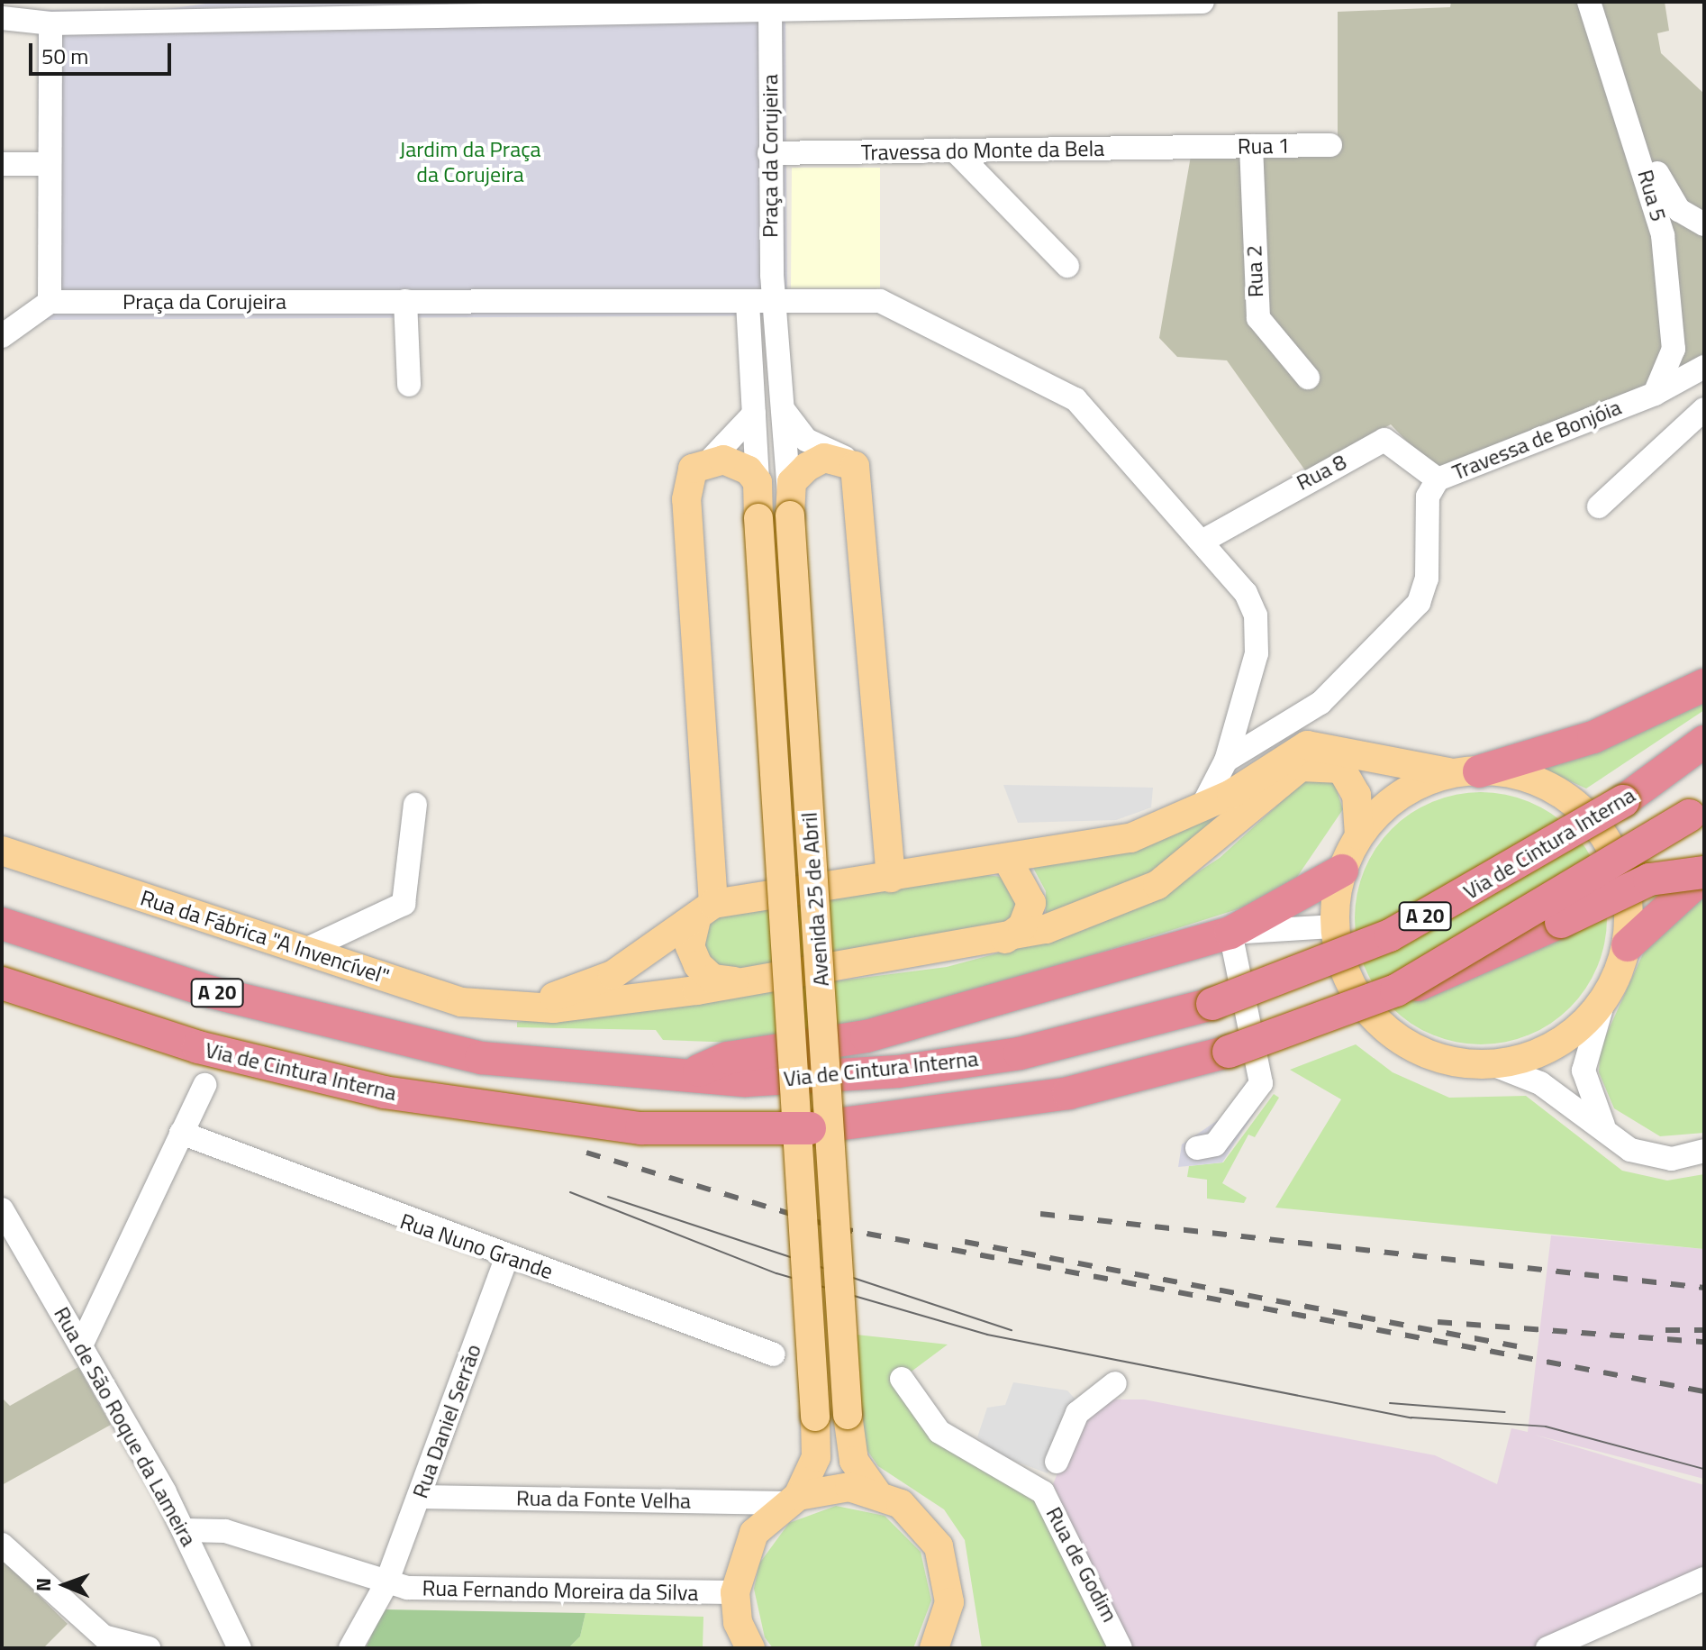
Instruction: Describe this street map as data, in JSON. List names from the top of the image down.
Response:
{
  "streets": {
    "highway": ["Via de Cintura Interna", "A 20"],
    "main road": ["Avenida 25 de Abril", "Rua da Fábrica \"A Invencível\""],
    "street": [
      "Rua 1",
      "Travessa do Monte da Bela",
      "Praça da Corujeira",
      "Rua 5",
      "Rua 2",
      "Travessa de Bonjóia",
      "Rua 8",
      "Rua Nuno Grande",
      "Rua Daniel Serrão",
      "Rua de São Roque da Lameira",
      "Rua da Fonte Velha",
      "Rua de Godim",
      "Rua Fernando Moreira da Silva"
    ]
  },
  "crossings": [
    ["Rua 1", "Travessa do Monte da Bela"],
    ["Rua 1", "Rua 2"],
    ["Travessa do Monte da Bela", "Praça da Corujeira"],
    ["Praça da Corujeira", "Avenida 25 de Abril"],
    ["Rua 5", "Travessa de Bonjóia"],
    ["Travessa de Bonjóia", "Rua 8"],
    ["Avenida 25 de Abril", "Rua da Fonte Velha"],
    ["Rua Nuno Grande", "Rua Daniel Serrão"],
    ["Rua Daniel Serrão", "Rua da Fonte Velha"],
    ["Rua Daniel Serrão", "Rua Fernando Moreira da Silva"],
    ["Rua de São Roque da Lameira", "Rua Fernando Moreira da Silva"]
  ],
  "parks": ["Jardim da Praça da Corujeira"],
  "scale_bar": "50 m",
  "north": "left"
}
